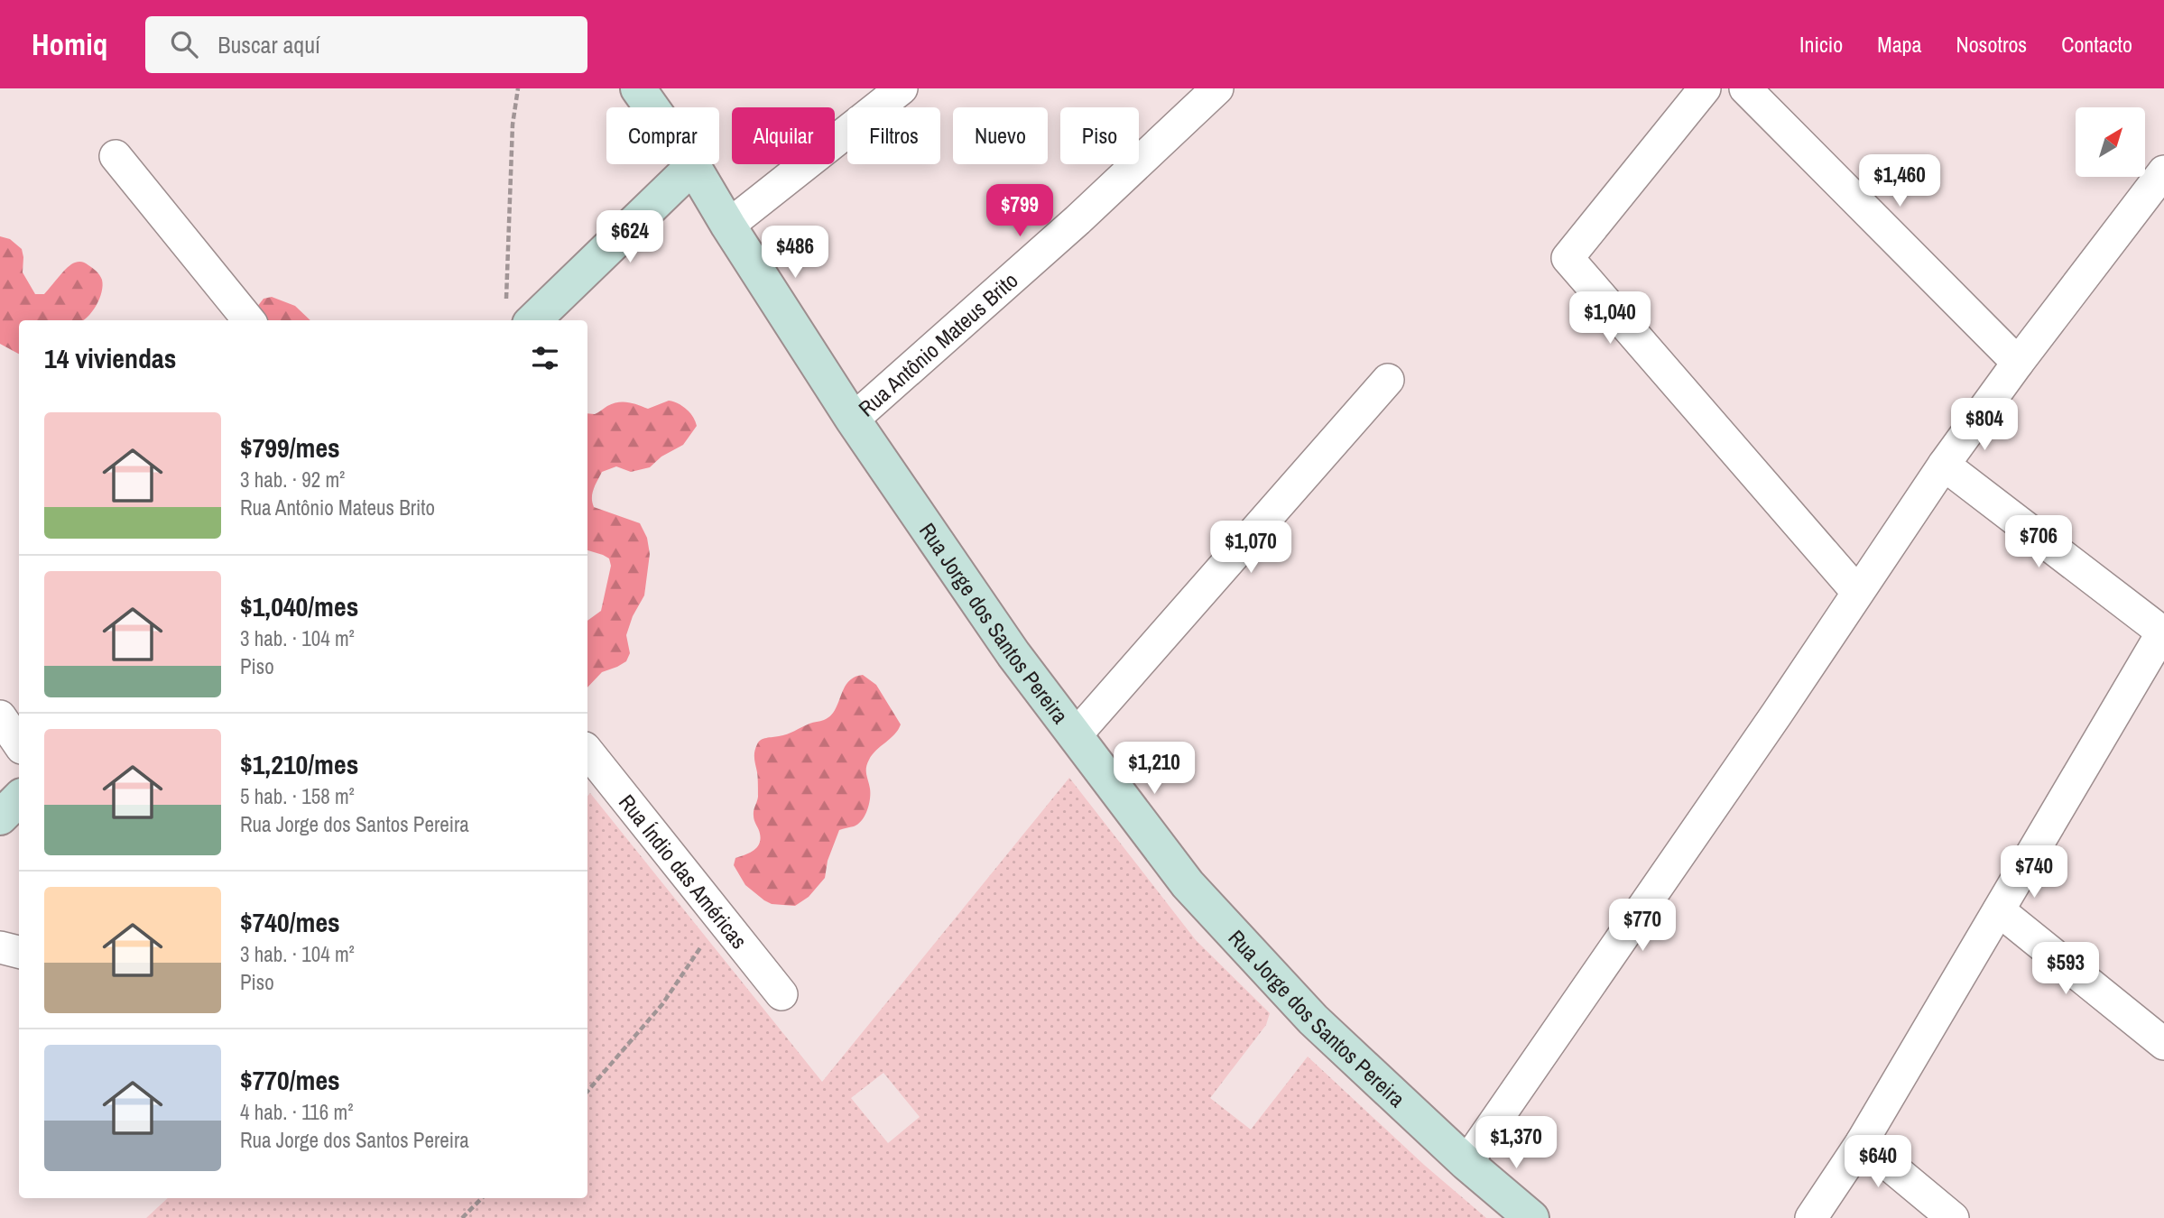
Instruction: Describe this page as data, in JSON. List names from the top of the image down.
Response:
{
  "streets": {
    "street": ["Rua Antônio Mateus Brito", "Rua Jorge dos Santos Pereira", "Rua Índio das Américas"]
  },
  "crossings": [
    ["Rua Antônio Mateus Brito", "Rua Jorge dos Santos Pereira"]
  ],
  "north": "top right",
  "page": {
    "header": "Homiq",
    "search": "Buscar aquí",
    "nav": [
      "Inicio",
      "Mapa",
      "Nosotros",
      "Contacto"
    ],
    "chip": [
      "Comprar",
      "Alquilar",
      "Filtros",
      "Nuevo",
      "Piso"
    ],
    "price": [
      "$1,460",
      "$799",
      "$624",
      "$486",
      "$1,040",
      "$804",
      "$706",
      "$1,070",
      "$1,210",
      "$740",
      "$770",
      "$593",
      "$1,370",
      "$640"
    ],
    "heading": "14 viviendas",
    "list": [
      {
        "name": "$799/mes",
        "note": "3 hab. · 92 m² · Rua Antônio Mateus Brito"
      },
      {
        "name": "$1,040/mes",
        "note": "3 hab. · 104 m² · Piso"
      },
      {
        "name": "$1,210/mes",
        "note": "5 hab. · 158 m² · Rua Jorge dos Santos Pereira"
      },
      {
        "name": "$740/mes",
        "note": "3 hab. · 104 m² · Piso"
      },
      {
        "name": "$770/mes",
        "note": "4 hab. · 116 m² · Rua Jorge dos Santos Pereira"
      }
    ]
  }
}
